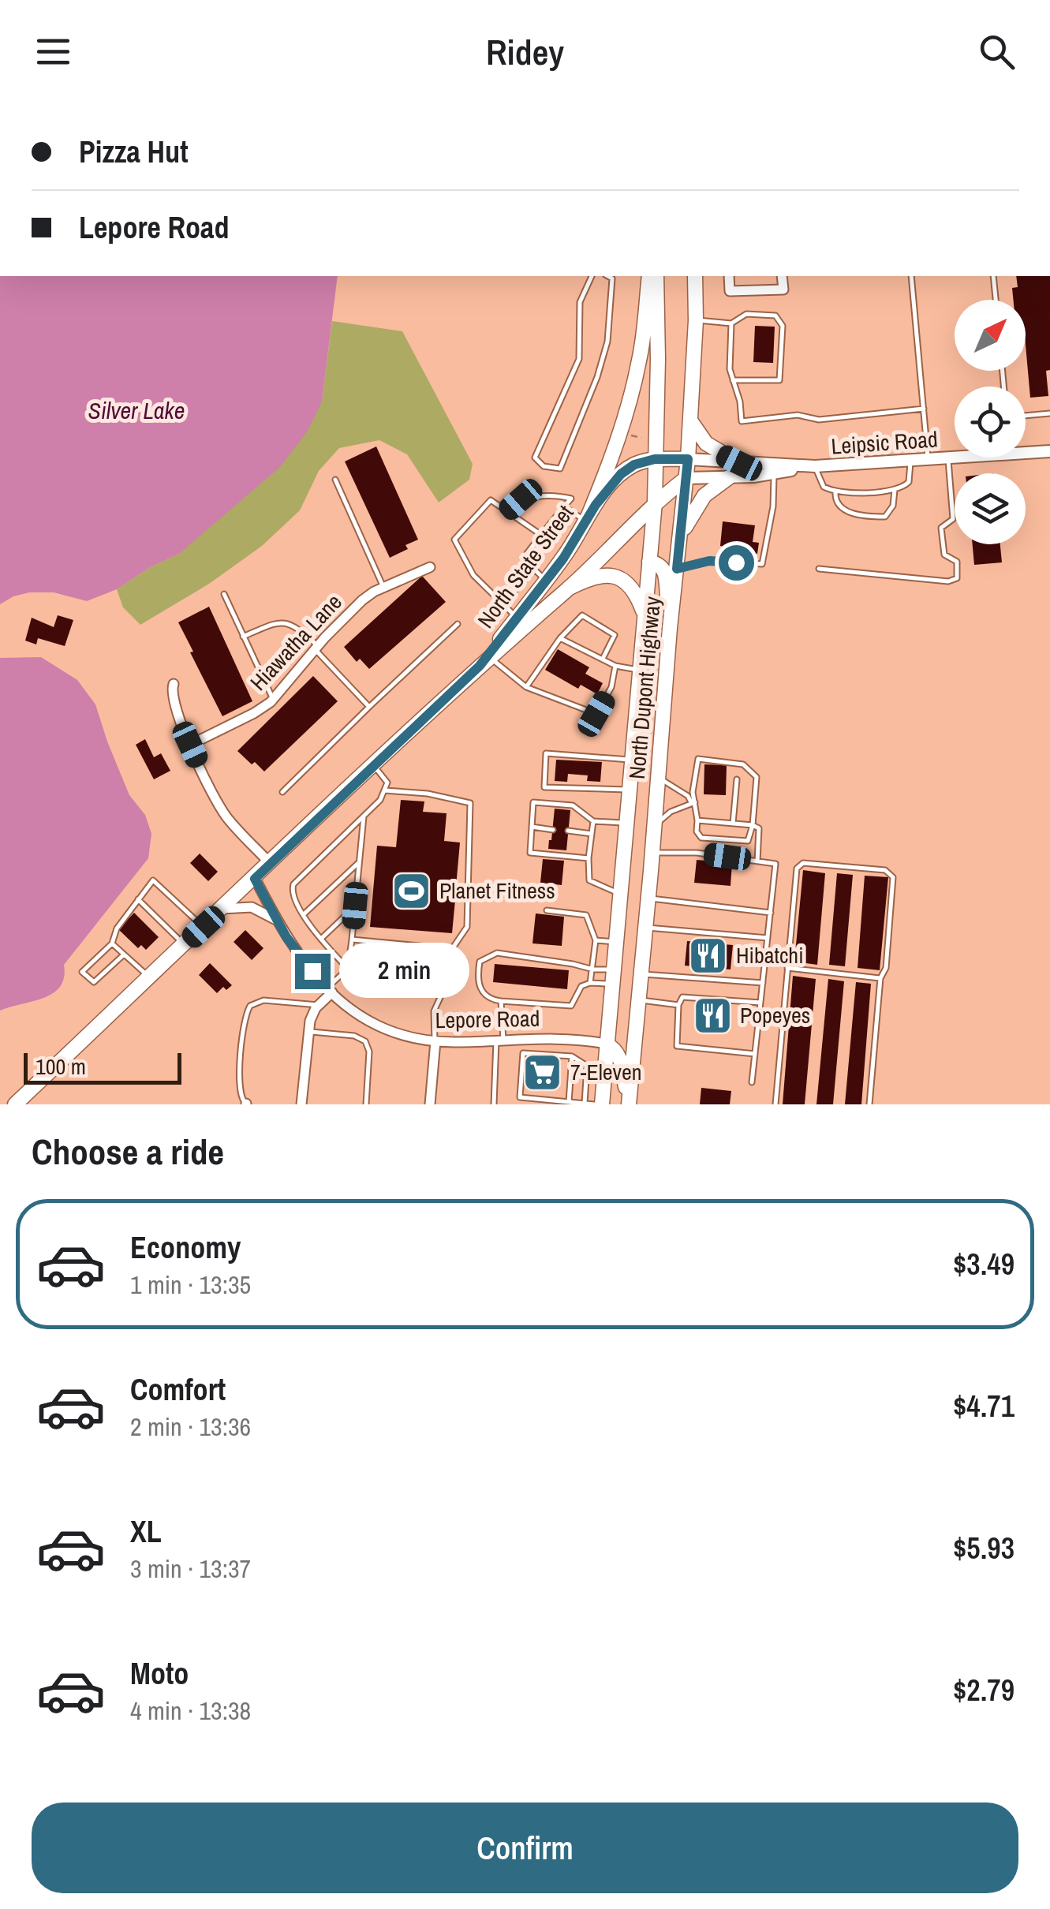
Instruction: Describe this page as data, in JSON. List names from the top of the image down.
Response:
{
  "streets": {
    "main road": ["North State Street", "North Dupont Highway"],
    "street": ["Leipsic Road", "Hiawatha Lane", "Lepore Road"]
  },
  "crossings": [
    ["Leipsic Road", "North State Street"],
    ["Leipsic Road", "North Dupont Highway"],
    ["North State Street", "North Dupont Highway"],
    ["North State Street", "Lepore Road"],
    ["North Dupont Highway", "Lepore Road"]
  ],
  "water": ["Silver Lake"],
  "places": {
    "sports": ["Planet Fitness"],
    "restaurant": ["Hibatchi", "Popeyes"],
    "supermarket": ["7-Eleven"]
  },
  "scale_bar": "100 m",
  "north": "top right",
  "page": {
    "header": "Ridey",
    "banner": ["Pizza Hut", "Lepore Road"],
    "bubble": "2 min",
    "scale": "100 m",
    "heading": "Choose a ride",
    "list": [
      {
        "name": "Economy",
        "note": "1 min · 13:35",
        "value": "$3.49"
      },
      {
        "name": "Comfort",
        "note": "2 min · 13:36",
        "value": "$4.71"
      },
      {
        "name": "XL",
        "note": "3 min · 13:37",
        "value": "$5.93"
      },
      {
        "name": "Moto",
        "note": "4 min · 13:38",
        "value": "$2.79"
      }
    ],
    "buttons": "Confirm"
  }
}
